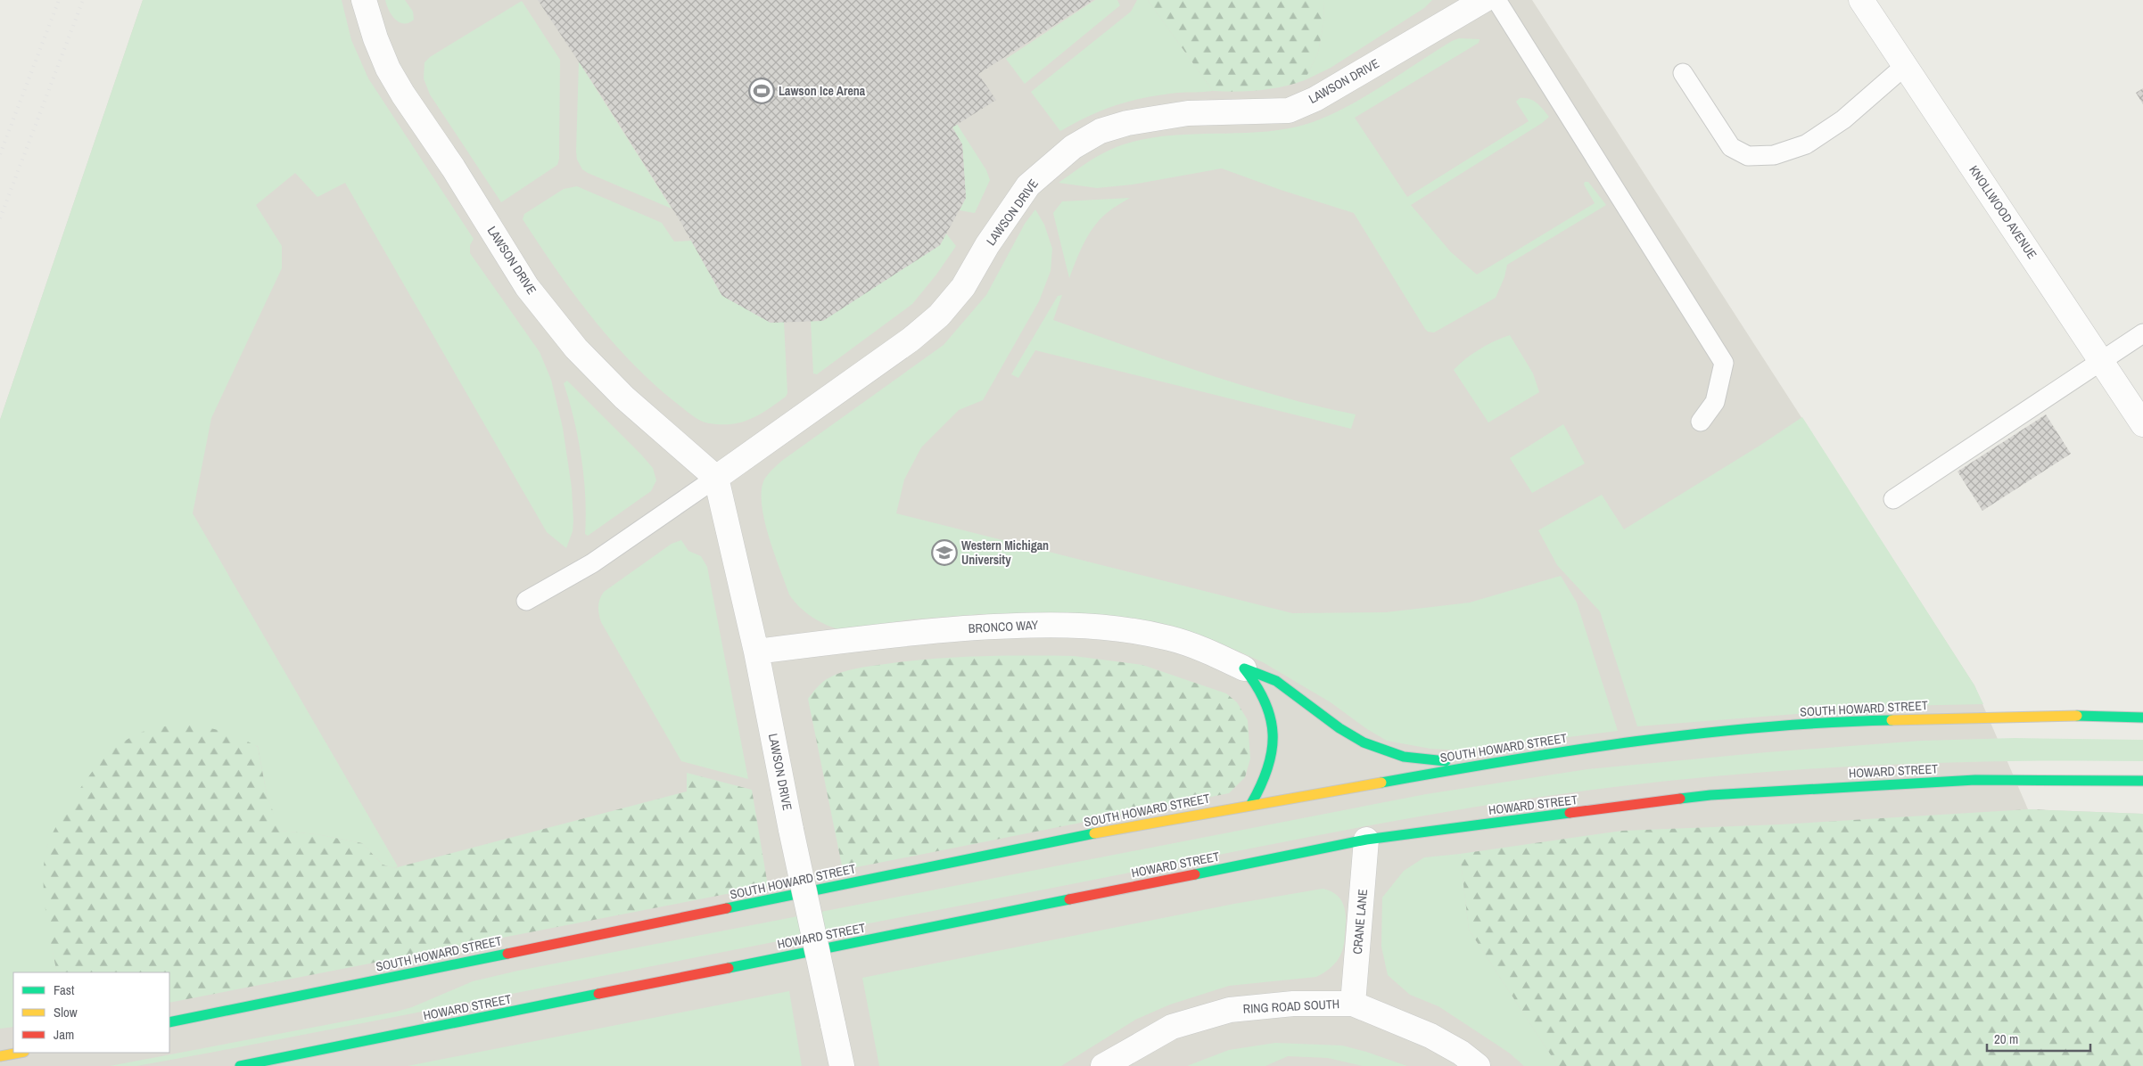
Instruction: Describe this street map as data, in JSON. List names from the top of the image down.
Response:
{
  "streets": {
    "street": [
      "LAWSON DRIVE",
      "KNOLLWOOD AVENUE",
      "BRONCO WAY",
      "SOUTH HOWARD STREET",
      "HOWARD STREET",
      "CRANE LANE",
      "RING ROAD SOUTH"
    ]
  },
  "crossings": [
    ["LAWSON DRIVE", "BRONCO WAY"],
    ["HOWARD STREET", "CRANE LANE"],
    ["CRANE LANE", "RING ROAD SOUTH"]
  ],
  "places": {
    "sports": ["Lawson Ice Arena"],
    "school or university": ["Western Michigan University"]
  },
  "legend": ["Fast", "Slow", "Jam"],
  "scale_bar": "20 m"
}
